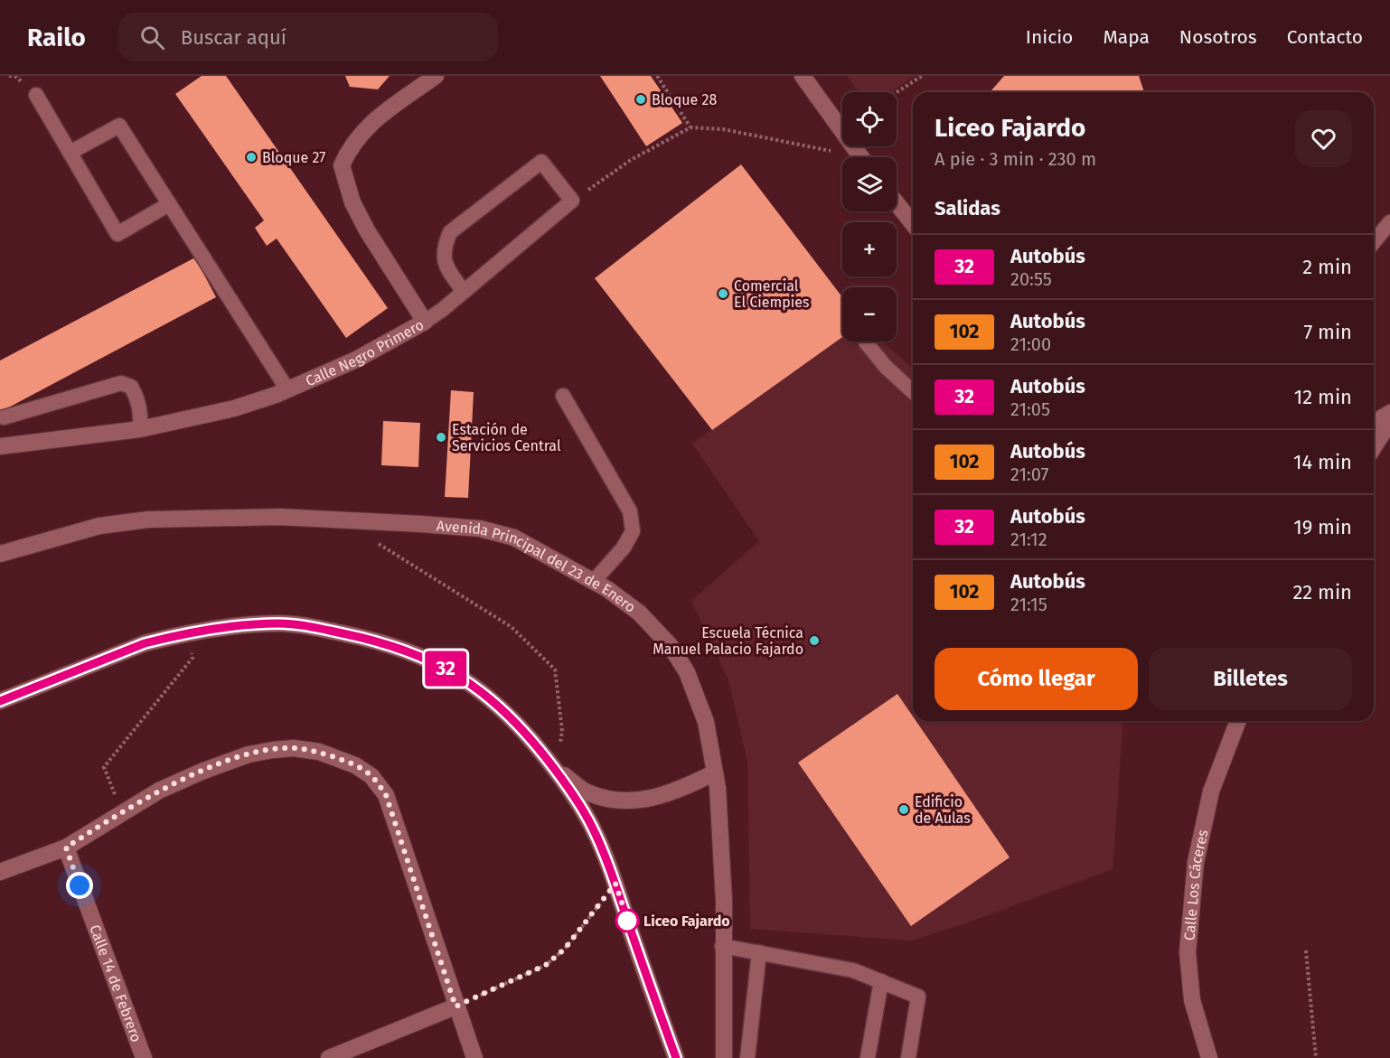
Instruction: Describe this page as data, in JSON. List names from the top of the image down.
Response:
{
  "streets": {
    "street": [
      "Calle Negro Primero",
      "Avenida Principal del 23 de Enero",
      "Calle Los Cáceres",
      "Calle 14 de Febrero"
    ]
  },
  "places": [
    "Bloque 28",
    "Bloque 27",
    "Comercial El Ciempies",
    "Estación de Servicios Central",
    "Escuela Técnica Manuel Palacio Fajardo",
    "Edificio de Aulas",
    "Liceo Fajardo"
  ],
  "lines": ["bus line 32"],
  "page": {
    "header": "Railo",
    "search": "Buscar aquí",
    "nav": [
      "Inicio",
      "Mapa",
      "Nosotros",
      "Contacto"
    ],
    "on_map": "32",
    "map_buttons": ["+", "−"],
    "heading": [
      ["Liceo Fajardo", "A pie · 3 min · 230 m"],
      "Salidas"
    ],
    "list": [
      {
        "mark": "32",
        "name": "Autobús",
        "note": "20:55",
        "value": "2 min"
      },
      {
        "mark": "102",
        "name": "Autobús",
        "note": "21:00",
        "value": "7 min"
      },
      {
        "mark": "32",
        "name": "Autobús",
        "note": "21:05",
        "value": "12 min"
      },
      {
        "mark": "102",
        "name": "Autobús",
        "note": "21:07",
        "value": "14 min"
      },
      {
        "mark": "32",
        "name": "Autobús",
        "note": "21:12",
        "value": "19 min"
      },
      {
        "mark": "102",
        "name": "Autobús",
        "note": "21:15",
        "value": "22 min"
      }
    ],
    "buttons": ["Cómo llegar", "Billetes"]
  }
}
